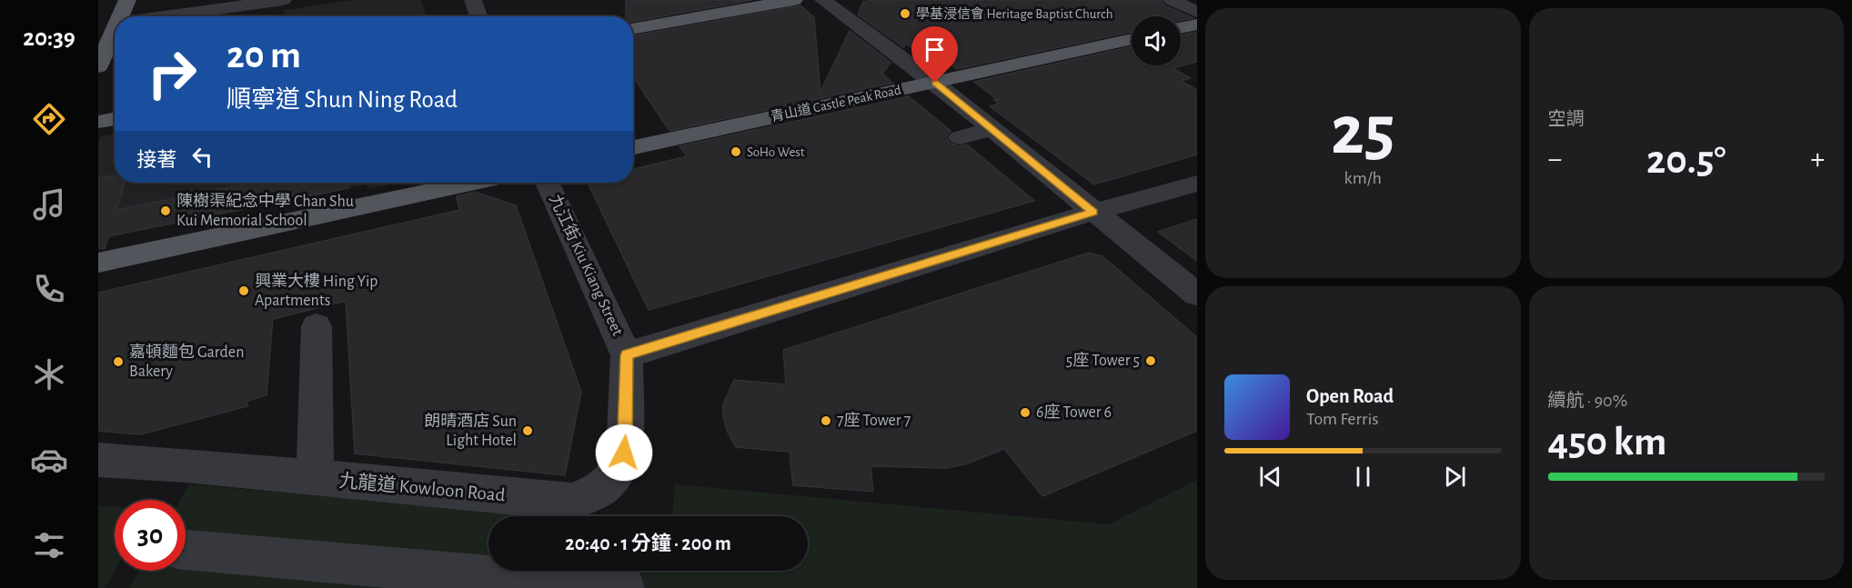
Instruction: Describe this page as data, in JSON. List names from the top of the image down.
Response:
{
  "streets": {
    "main road": ["青山道 Castle Peak Road"],
    "street": ["九江街 Kiu Kiang Street", "九龍道 Kowloon Road"]
  },
  "crossings": [
    ["九江街 Kiu Kiang Street", "九龍道 Kowloon Road"]
  ],
  "places": [
    "學基浸信會 Heritage Baptist Church",
    "SoHo West",
    "陳樹渠紀念中學 Chan Shu Kui Memorial School",
    "興業大樓 Hing Yip Apartments",
    "5座 Tower 5",
    "嘉頓麵包 Garden Bakery",
    "6座 Tower 6",
    "7座 Tower 7",
    "朗晴酒店 Sun Light Hotel"
  ],
  "page": {
    "tabs": "20:39",
    "tile": [
      ["25", "km/h"],
      "空調",
      ["續航 · 90%", "450 km"]
    ],
    "turn": ["20 m", "順寧道 Shun Ning Road"],
    "then": "接著",
    "heat": ["−", "20.5°", "+"],
    "song": ["Open Road", "Tom Ferris"],
    "limit": "30",
    "trip": "20:40 · 1 分鐘 · 200 m"
  }
}
